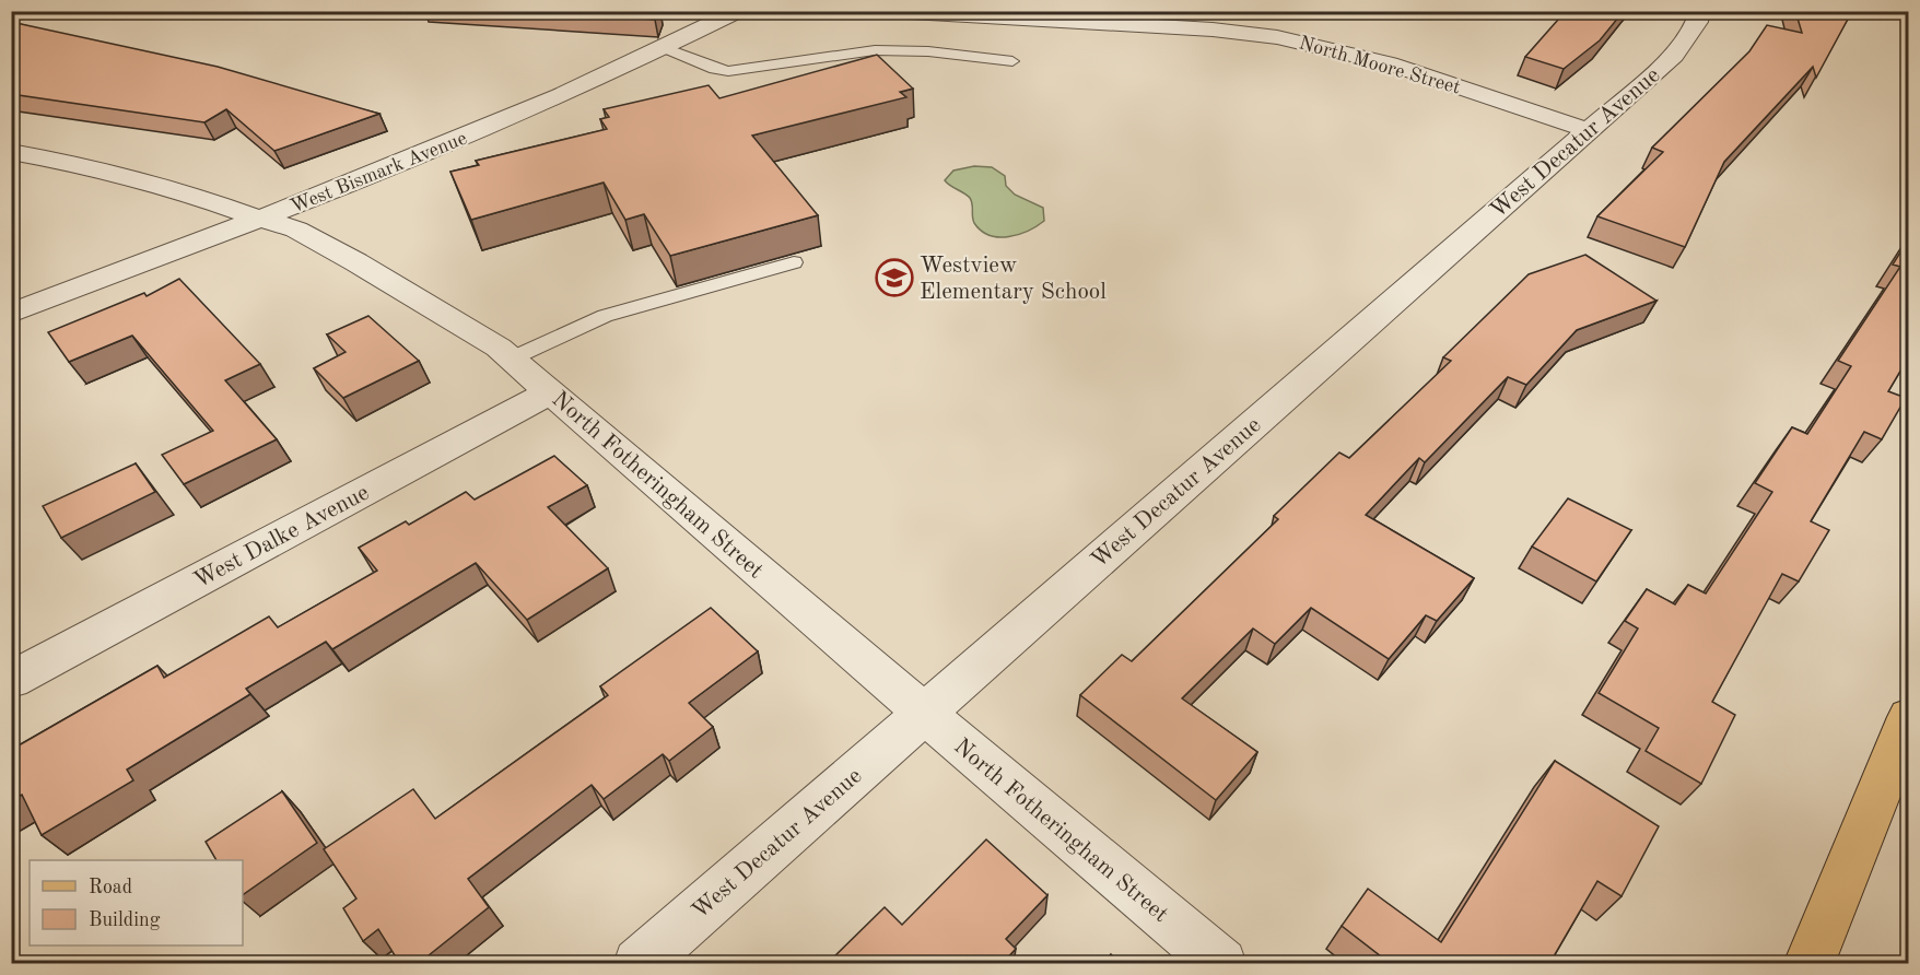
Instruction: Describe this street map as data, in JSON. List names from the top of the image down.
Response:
{
  "streets": {
    "street": [
      "North Moore Street",
      "West Decatur Avenue",
      "West Bismark Avenue",
      "North Fotheringham Street",
      "West Dalke Avenue"
    ]
  },
  "crossings": [
    ["North Moore Street", "West Decatur Avenue"],
    ["West Decatur Avenue", "North Fotheringham Street"],
    ["West Bismark Avenue", "North Fotheringham Street"],
    ["North Fotheringham Street", "West Dalke Avenue"]
  ],
  "places": {
    "school or university": ["Westview Elementary School"]
  },
  "legend": ["Road", "Building"]
}
